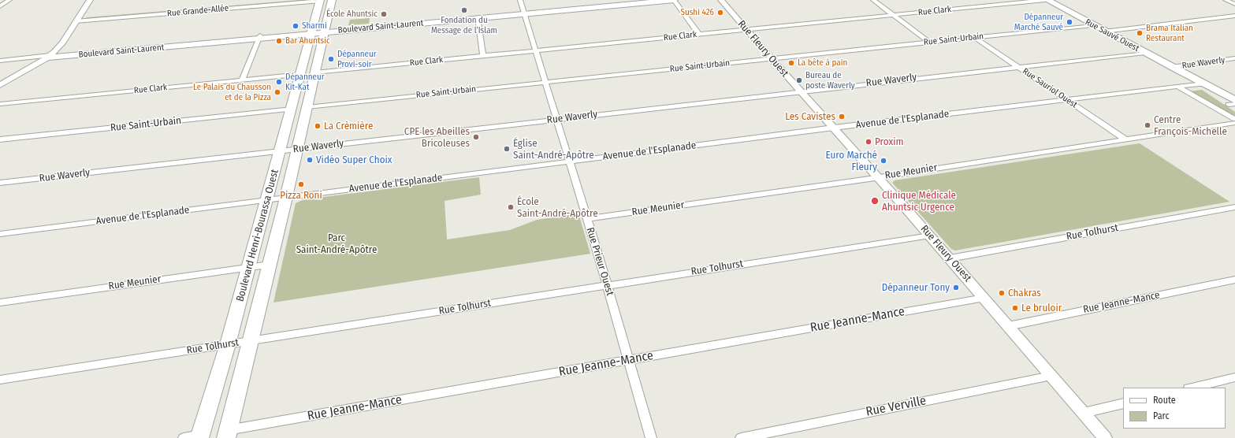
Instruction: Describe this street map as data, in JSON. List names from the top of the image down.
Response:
{
  "streets": {
    "main road": ["Boulevard Saint-Laurent", "Rue Sauvé Ouest", "Boulevard Henri-Bourassa Ouest"],
    "street": [
      "Rue Grande-Allée",
      "Rue Clark",
      "Rue Saint-Urbain",
      "Rue Fleury Ouest",
      "Rue Waverly",
      "Rue Sauriol Ouest",
      "Avenue de l'Esplanade",
      "Rue Meunier",
      "Rue Tolhurst",
      "Rue Prieur Ouest",
      "Rue Jeanne-Mance",
      "Rue Verville"
    ]
  },
  "crossings": [
    ["Rue Grande-Allée", "Boulevard Henri-Bourassa Ouest"],
    ["Rue Clark", "Rue Sauvé Ouest"],
    ["Rue Clark", "Rue Fleury Ouest"],
    ["Rue Clark", "Boulevard Henri-Bourassa Ouest"],
    ["Rue Clark", "Rue Prieur Ouest"],
    ["Boulevard Saint-Laurent", "Boulevard Henri-Bourassa Ouest"],
    ["Boulevard Saint-Laurent", "Rue Prieur Ouest"],
    ["Rue Sauvé Ouest", "Rue Saint-Urbain"],
    ["Rue Sauvé Ouest", "Rue Waverly"],
    ["Rue Sauvé Ouest", "Avenue de l'Esplanade"],
    ["Rue Saint-Urbain", "Rue Fleury Ouest"],
    ["Rue Saint-Urbain", "Rue Sauriol Ouest"],
    ["Rue Saint-Urbain", "Boulevard Henri-Bourassa Ouest"],
    ["Rue Saint-Urbain", "Rue Prieur Ouest"],
    ["Rue Fleury Ouest", "Rue Waverly"],
    ["Rue Fleury Ouest", "Avenue de l'Esplanade"],
    ["Rue Fleury Ouest", "Rue Meunier"],
    ["Rue Fleury Ouest", "Rue Tolhurst"],
    ["Rue Fleury Ouest", "Rue Jeanne-Mance"],
    ["Rue Fleury Ouest", "Rue Verville"],
    ["Rue Waverly", "Rue Sauriol Ouest"],
    ["Rue Waverly", "Boulevard Henri-Bourassa Ouest"],
    ["Rue Waverly", "Rue Prieur Ouest"],
    ["Rue Sauriol Ouest", "Avenue de l'Esplanade"],
    ["Rue Sauriol Ouest", "Rue Meunier"],
    ["Avenue de l'Esplanade", "Boulevard Henri-Bourassa Ouest"],
    ["Avenue de l'Esplanade", "Rue Prieur Ouest"],
    ["Rue Meunier", "Boulevard Henri-Bourassa Ouest"],
    ["Rue Meunier", "Rue Prieur Ouest"],
    ["Rue Tolhurst", "Boulevard Henri-Bourassa Ouest"],
    ["Rue Tolhurst", "Rue Prieur Ouest"],
    ["Boulevard Henri-Bourassa Ouest", "Rue Jeanne-Mance"],
    ["Rue Prieur Ouest", "Rue Jeanne-Mance"]
  ],
  "parks": ["Parc Saint-André-Apôtre"],
  "places": [
    "Fondation du Message de l’Islam",
    "Sushi 426",
    "École Ahuntsic",
    "Dépanneur Marché Sauvé",
    "Sharmi",
    "Brama Italian Restaurant",
    "Bar Ahuntsic",
    "Dépanneur Provi-soir",
    "La bête à pain",
    "Bureau de poste Waverly",
    "Dépanneur Kit-Kat",
    "Le Palais du Chausson et de la Pizza",
    "Les Cavistes",
    "Centre François-Michelle",
    "La Crèmière",
    "CPE les Abeilles Bricoleuses",
    "Proxim",
    "Église Saint-André-Apôtre",
    "Vidéo Super Choix",
    "Euro Marché Fleury",
    "Pizza Roni",
    "Clinique Médicale Ahuntsic Urgence",
    "École Saint-André-Apôtre",
    "Dépanneur Tony",
    "Chakras",
    "Le bruloir"
  ],
  "legend": ["Route", "Parc"]
}
